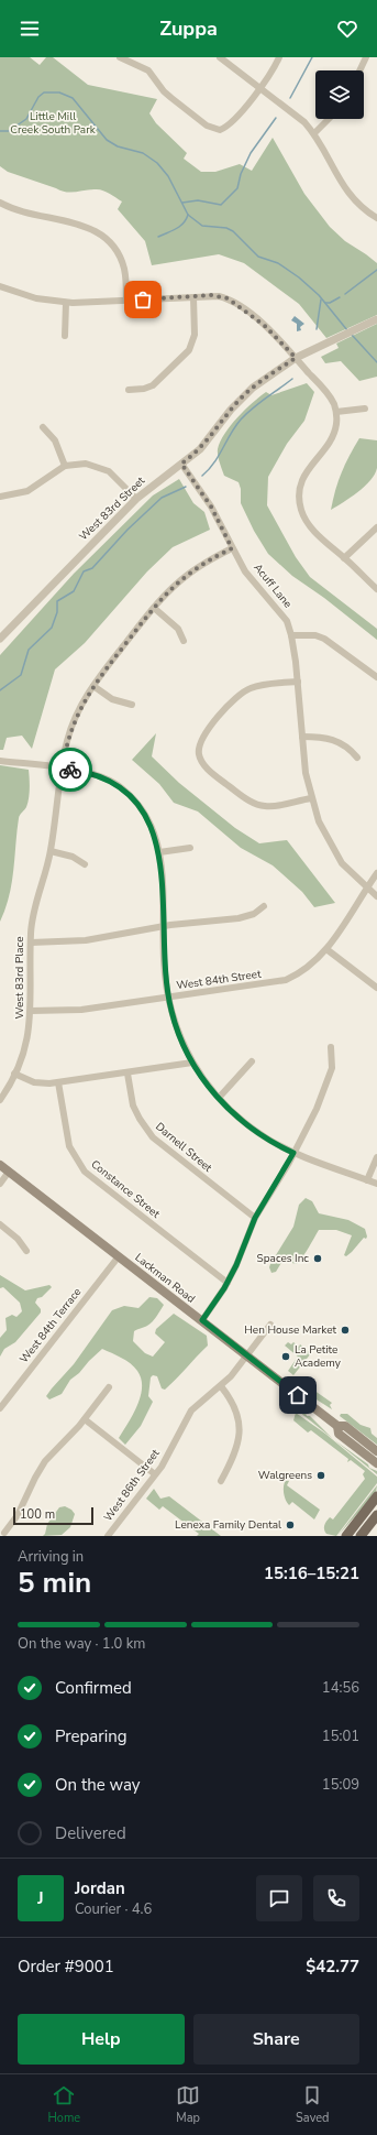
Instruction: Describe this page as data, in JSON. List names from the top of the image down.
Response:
{
  "streets": {
    "main road": ["Lackman Road"],
    "street": [
      "West 83rd Street",
      "Acuff Lane",
      "West 83rd Place",
      "West 84th Street",
      "Darnell Street",
      "Constance Street",
      "West 84th Terrace",
      "West 86th Street"
    ]
  },
  "crossings": [
    ["West 83rd Street", "Acuff Lane"],
    ["Acuff Lane", "West 83rd Place"],
    ["Acuff Lane", "West 84th Street"],
    ["West 83rd Place", "West 84th Street"],
    ["Lackman Road", "West 84th Terrace"],
    ["Lackman Road", "West 86th Street"]
  ],
  "parks": ["Little Mill Creek South Park"],
  "places": [
    "Spaces Inc",
    "Hen House Market",
    "La Petite Academy",
    "Walgreens",
    "Lenexa Family Dental"
  ],
  "scale_bar": "100 m",
  "page": {
    "header": "Zuppa",
    "scale": "100 m",
    "heading": ["5 min", "Arriving in", "15:16–15:21"],
    "panel": [
      "Jordan",
      "Courier · 4.6",
      "Order #9001",
      "$42.77"
    ],
    "bar": "On the way · 1.0 km",
    "list": [
      ["Confirmed", "14:56"],
      ["Preparing", "15:01"],
      ["On the way", "15:09"],
      "Delivered"
    ],
    "round": "J",
    "buttons": ["Help", "Share"],
    "tabs": ["Home", "Map", "Saved"]
  }
}
